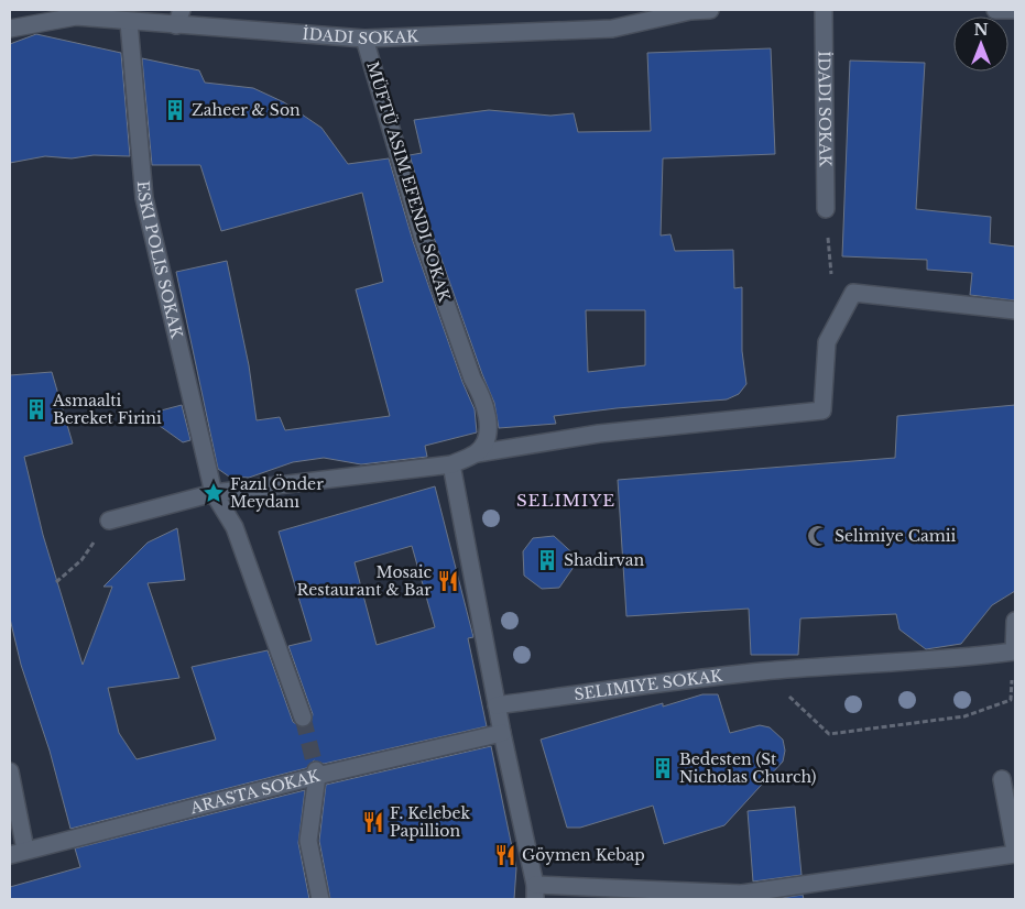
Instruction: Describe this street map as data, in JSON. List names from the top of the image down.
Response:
{
  "streets": {
    "street": [
      "İDADI SOKAK",
      "ESKI POLIS SOKAK",
      "SELIMIYE SOKAK",
      "ARASTA SOKAK"
    ]
  },
  "crossings": [
    ["İDADI SOKAK", "ESKI POLIS SOKAK"]
  ],
  "districts": ["SELIMIYE"],
  "places": {
    "building": [
      "Zaheer & Son",
      "Asmaalti Bereket Firini",
      "Shadirvan",
      "Bedesten (St Nicholas Church)"
    ],
    "place": ["Fazıl Önder Meydanı"],
    "mosque": ["Selimiye Camii"],
    "restaurant": ["Mosaic Restaurant & Bar", "F. Kelebek Papillion", "Göymen Kebap"]
  },
  "north": "top"
}
